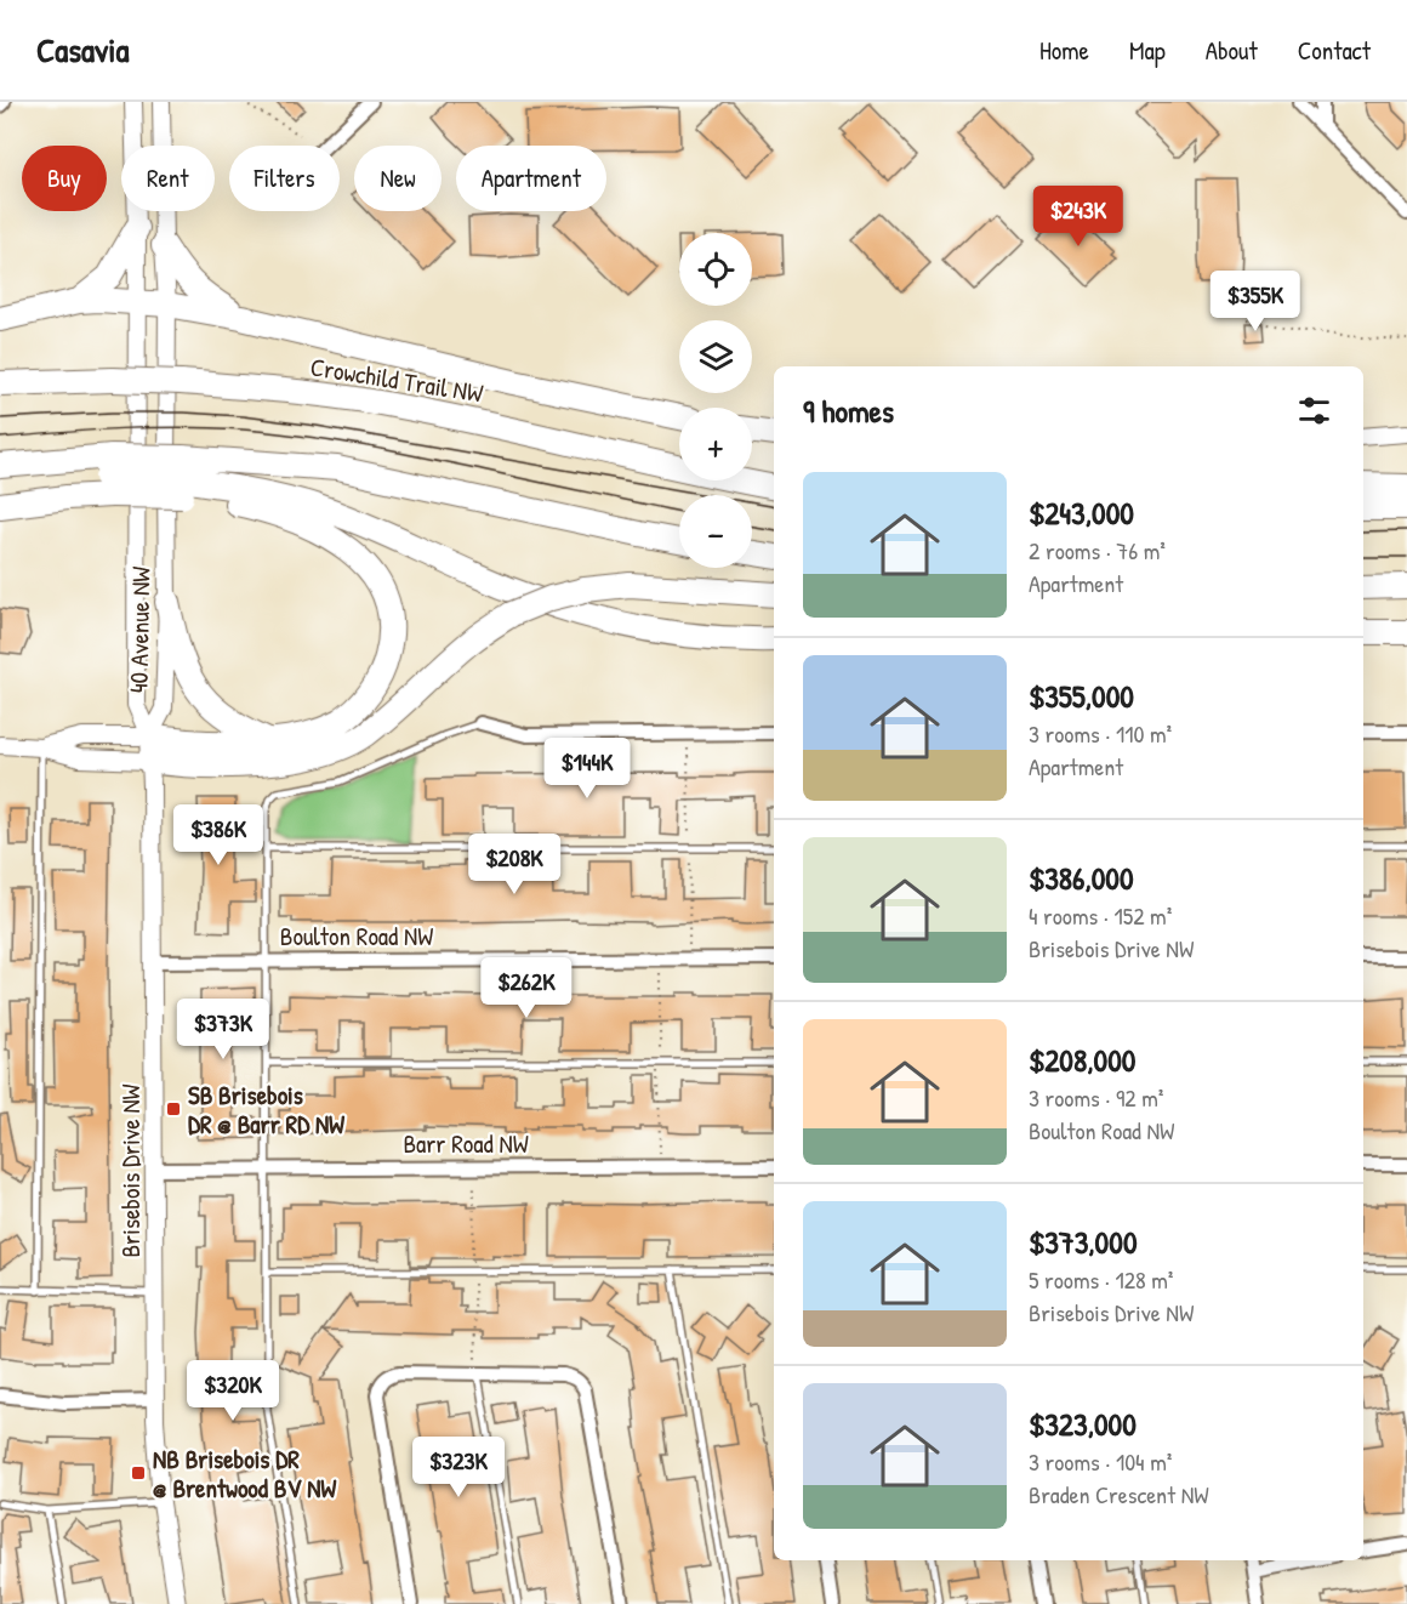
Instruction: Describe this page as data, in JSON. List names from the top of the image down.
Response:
{
  "streets": {
    "highway": ["Crowchild Trail NW"],
    "street": [
      "40 Avenue NW",
      "Boulton Road NW",
      "Barr Road NW",
      "Brisebois Drive NW"
    ]
  },
  "crossings": [
    ["40 Avenue NW", "Brisebois Drive NW"],
    ["Boulton Road NW", "Brisebois Drive NW"],
    ["Barr Road NW", "Brisebois Drive NW"]
  ],
  "places": {
    "transit": ["SB Brisebois DR @ Barr RD NW", "NB Brisebois DR @ Brentwood BV NW"]
  },
  "page": {
    "header": "Casavia",
    "nav": [
      "Home",
      "Map",
      "About",
      "Contact"
    ],
    "chip": [
      "Buy",
      "Rent",
      "Filters",
      "New",
      "Apartment"
    ],
    "price": [
      "$243K",
      "$355K",
      "$144K",
      "$386K",
      "$208K",
      "$262K",
      "$373K",
      "$320K",
      "$323K"
    ],
    "map_buttons": ["+", "−"],
    "heading": "9 homes",
    "list": [
      {
        "name": "$243,000",
        "note": "2 rooms · 76 m² · Apartment"
      },
      {
        "name": "$355,000",
        "note": "3 rooms · 110 m² · Apartment"
      },
      {
        "name": "$386,000",
        "note": "4 rooms · 152 m² · Brisebois Drive NW"
      },
      {
        "name": "$208,000",
        "note": "3 rooms · 92 m² · Boulton Road NW"
      },
      {
        "name": "$373,000",
        "note": "5 rooms · 128 m² · Brisebois Drive NW"
      },
      {
        "name": "$323,000",
        "note": "3 rooms · 104 m² · Braden Crescent NW"
      }
    ]
  }
}
